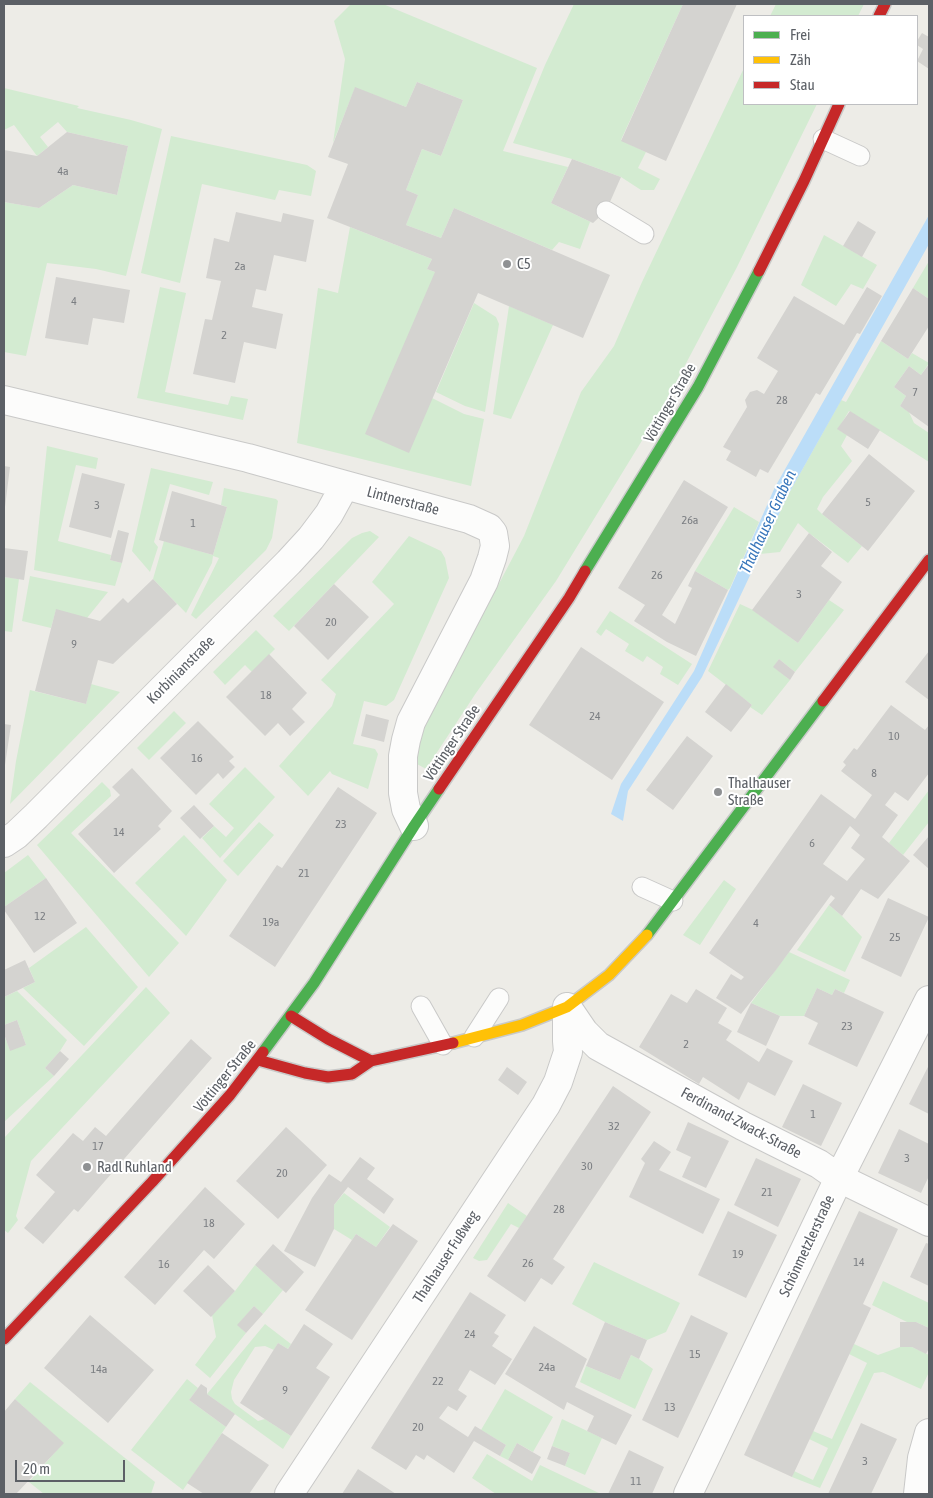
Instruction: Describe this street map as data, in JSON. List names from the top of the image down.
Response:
{
  "streets": {
    "main road": ["Vöttinger Straße"],
    "street": [
      "Lintnerstraße",
      "Korbinianstraße",
      "Ferdinand-Zwack-Straße",
      "Schönmetzlerstraße",
      "Thalhauser Fußweg"
    ]
  },
  "crossings": [
    ["Vöttinger Straße", "Lintnerstraße"],
    ["Lintnerstraße", "Korbinianstraße"],
    ["Ferdinand-Zwack-Straße", "Schönmetzlerstraße"],
    ["Ferdinand-Zwack-Straße", "Thalhauser Fußweg"]
  ],
  "water": ["Thalhauser Graben"],
  "places": ["C5", "Thalhauser Straße", "Radl Ruhland"],
  "house_numbers": [
    "4a",
    "2a",
    "4",
    "2",
    "7",
    "28",
    "5",
    "3",
    "26a",
    "1",
    "26",
    "3",
    "20",
    "9",
    "18",
    "24",
    "10",
    "16",
    "8",
    "23",
    "14",
    "6",
    "21",
    "12",
    "19a",
    "4",
    "25",
    "23",
    "2",
    "1",
    "32",
    "17",
    "3",
    "30",
    "20",
    "21",
    "28",
    "18",
    "19",
    "14",
    "26",
    "16",
    "24",
    "15",
    "24a",
    "14a",
    "22",
    "9",
    "13",
    "20",
    "3",
    "11"
  ],
  "legend": ["Frei", "Zäh", "Stau"],
  "scale_bar": "20 m"
}
